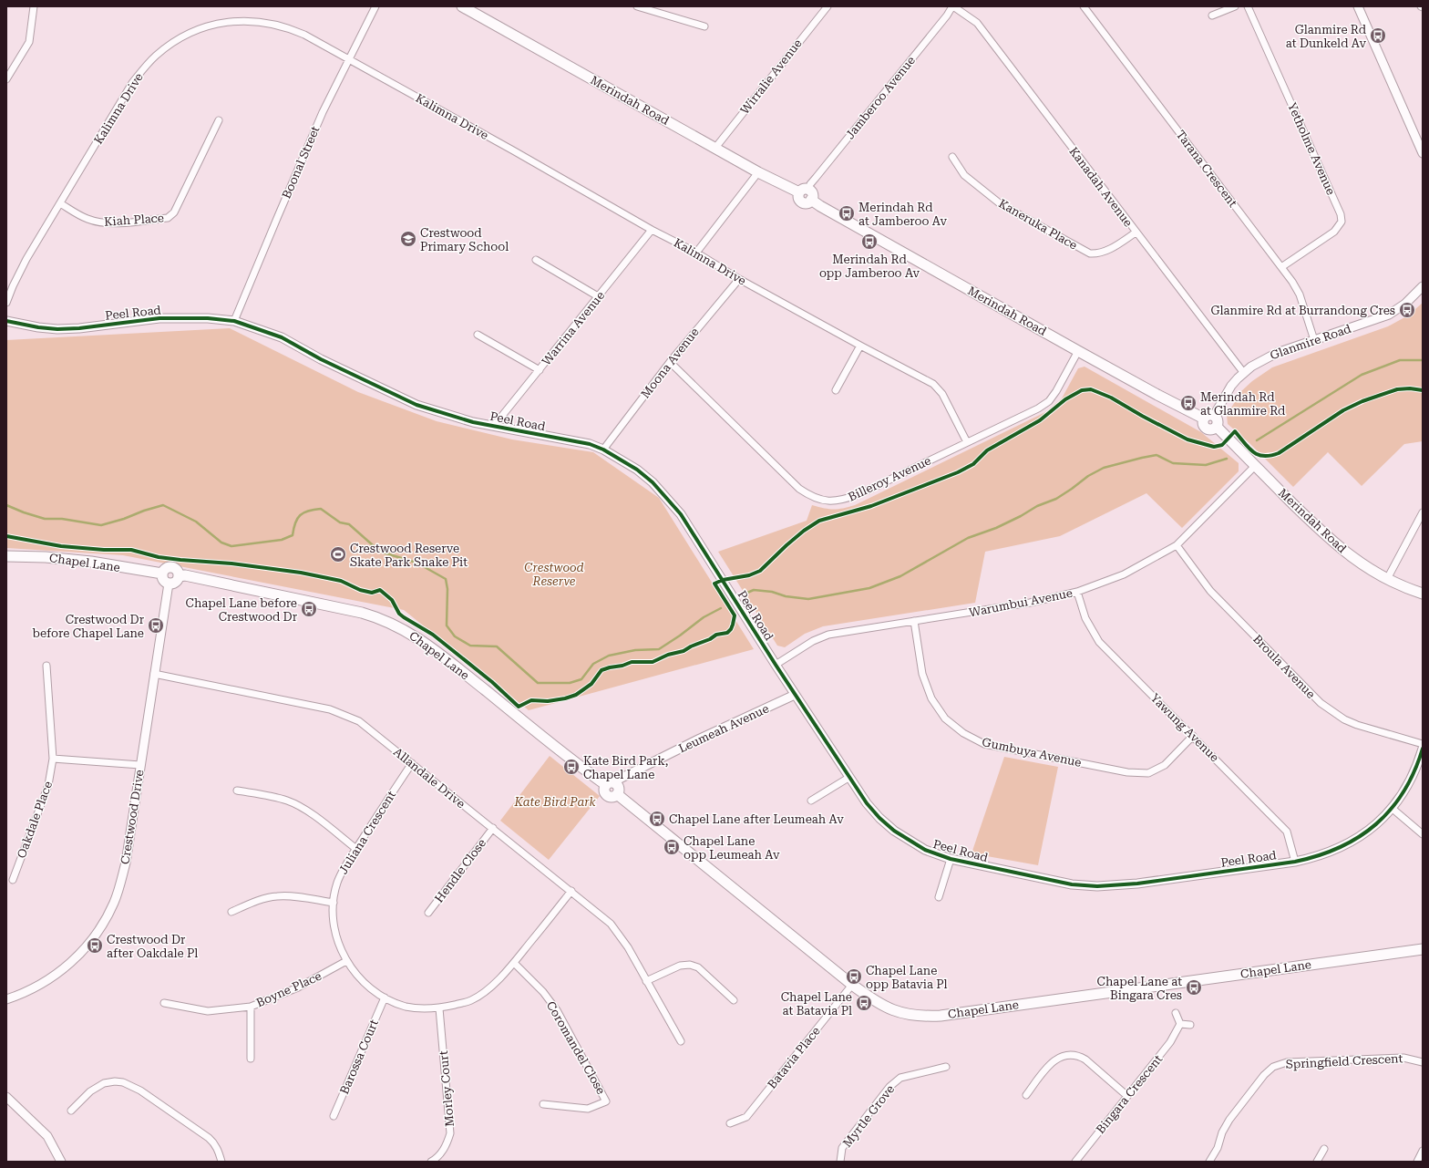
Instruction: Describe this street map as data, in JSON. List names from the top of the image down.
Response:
{
  "streets": {
    "main road": ["Merindah Road", "Chapel Lane"],
    "street": [
      "Wirralie Avenue",
      "Jamberoo Avenue",
      "Kalimna Drive",
      "Yetholme Avenue",
      "Boonal Street",
      "Tarana Crescent",
      "Kanadah Avenue",
      "Kiah Place",
      "Kaneruka Place",
      "Peel Road",
      "Warrina Avenue",
      "Glanmire Road",
      "Moona Avenue",
      "Billeroy Avenue",
      "Warumbui Avenue",
      "Broula Avenue",
      "Yawung Avenue",
      "Leumeah Avenue",
      "Gumbuya Avenue",
      "Allandale Drive",
      "Crestwood Drive",
      "Oakdale Place",
      "Juliana Crescent",
      "Hendle Close",
      "Boyne Place",
      "Coromandel Close",
      "Barossa Court",
      "Batavia Place",
      "Springfield Crescent",
      "Morley Court",
      "Bingara Crescent",
      "Myrtle Grove"
    ]
  },
  "crossings": [
    ["Wirralie Avenue", "Merindah Road"],
    ["Jamberoo Avenue", "Merindah Road"],
    ["Jamberoo Avenue", "Kanadah Avenue"],
    ["Merindah Road", "Glanmire Road"],
    ["Merindah Road", "Billeroy Avenue"],
    ["Merindah Road", "Warumbui Avenue"],
    ["Kalimna Drive", "Boonal Street"],
    ["Kalimna Drive", "Kiah Place"],
    ["Kalimna Drive", "Warrina Avenue"],
    ["Kalimna Drive", "Moona Avenue"],
    ["Kalimna Drive", "Billeroy Avenue"],
    ["Yetholme Avenue", "Tarana Crescent"],
    ["Boonal Street", "Peel Road"],
    ["Tarana Crescent", "Glanmire Road"],
    ["Kanadah Avenue", "Kaneruka Place"],
    ["Kanadah Avenue", "Glanmire Road"],
    ["Peel Road", "Warrina Avenue"],
    ["Peel Road", "Moona Avenue"],
    ["Peel Road", "Warumbui Avenue"],
    ["Peel Road", "Yawung Avenue"],
    ["Peel Road", "Leumeah Avenue"],
    ["Moona Avenue", "Billeroy Avenue"],
    ["Chapel Lane", "Leumeah Avenue"],
    ["Chapel Lane", "Crestwood Drive"],
    ["Chapel Lane", "Batavia Place"],
    ["Warumbui Avenue", "Broula Avenue"],
    ["Warumbui Avenue", "Yawung Avenue"],
    ["Warumbui Avenue", "Gumbuya Avenue"],
    ["Yawung Avenue", "Gumbuya Avenue"],
    ["Allandale Drive", "Crestwood Drive"],
    ["Allandale Drive", "Juliana Crescent"],
    ["Allandale Drive", "Hendle Close"],
    ["Juliana Crescent", "Boyne Place"],
    ["Juliana Crescent", "Coromandel Close"],
    ["Juliana Crescent", "Barossa Court"],
    ["Juliana Crescent", "Morley Court"]
  ],
  "parks": ["Crestwood Reserve", "Kate Bird Park"],
  "places": {
    "bus stop": [
      "Glanmire Rd at Dunkeld Av",
      "Merindah Rd at Jamberoo Av",
      "Merindah Rd opp Jamberoo Av",
      "Glanmire Rd at Burrandong Cres",
      "Merindah Rd at Glanmire Rd",
      "Chapel Lane before Crestwood Dr",
      "Crestwood Dr before Chapel Lane",
      "Kate Bird Park, Chapel Lane",
      "Chapel Lane after Leumeah Av",
      "Chapel Lane opp Leumeah Av",
      "Crestwood Dr after Oakdale Pl",
      "Chapel Lane opp Batavia Pl",
      "Chapel Lane at Bingara Cres",
      "Chapel Lane at Batavia Pl"
    ],
    "school or university": ["Crestwood Primary School"],
    "sports": ["Crestwood Reserve Skate Park Snake Pit"]
  }
}
